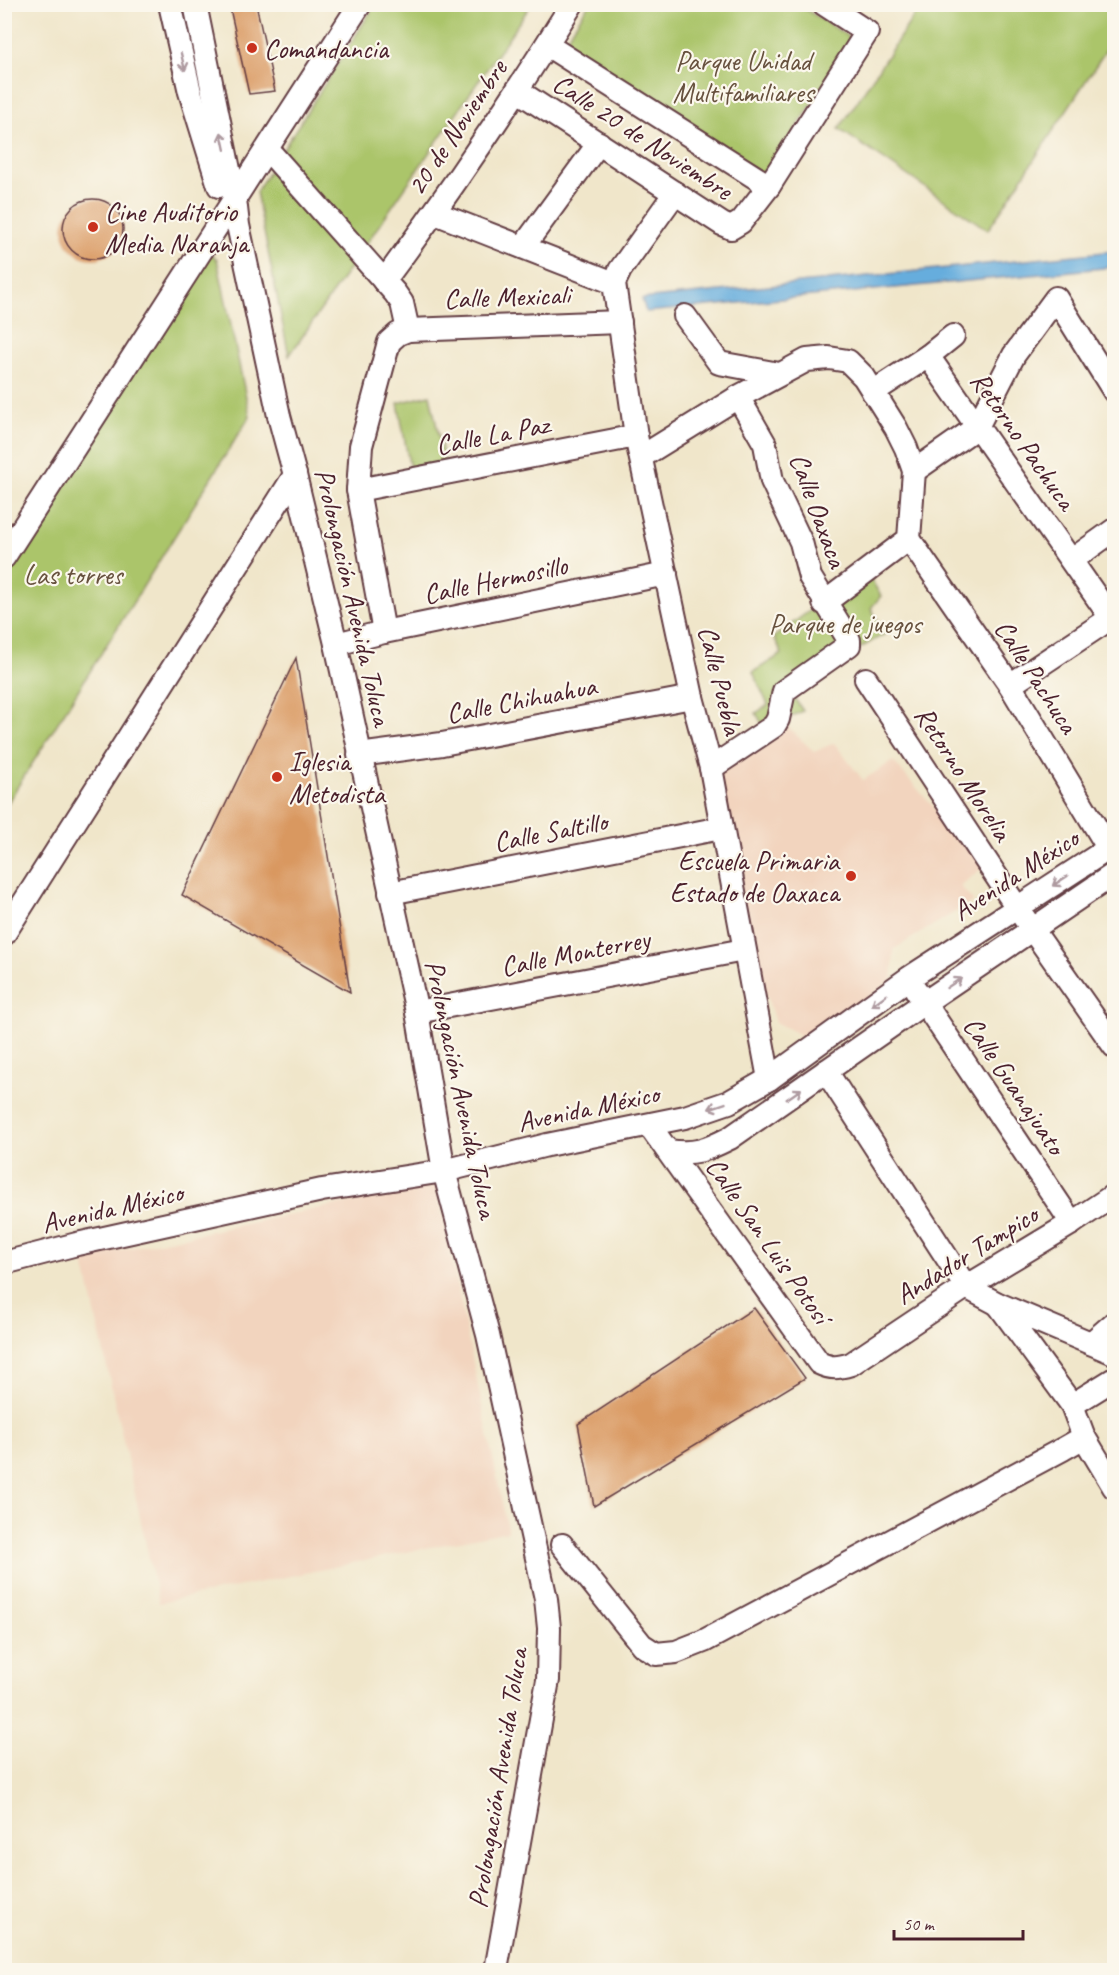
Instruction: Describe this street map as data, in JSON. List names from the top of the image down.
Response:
{
  "streets": {
    "street": [
      "20 de Noviembre",
      "Calle 20 de Noviembre",
      "Calle Mexicali",
      "Calle La Paz",
      "Retorno Pachuca",
      "Calle Oaxaca",
      "Calle Hermosillo",
      "Prolongación Avenida Toluca",
      "Calle Pachuca",
      "Calle Puebla",
      "Calle Chihuahua",
      "Retorno Morelia",
      "Calle Saltillo",
      "Avenida México",
      "Calle Monterrey",
      "Calle Guanajuato",
      "Calle San Luis Potosí",
      "Andador Tampico"
    ]
  },
  "crossings": [
    ["20 de Noviembre", "Calle 20 de Noviembre"],
    ["Calle Mexicali", "Prolongación Avenida Toluca"],
    ["Calle Mexicali", "Calle Puebla"],
    ["Calle La Paz", "Prolongación Avenida Toluca"],
    ["Calle La Paz", "Calle Puebla"],
    ["Retorno Pachuca", "Calle Pachuca"],
    ["Calle Oaxaca", "Calle Puebla"],
    ["Calle Hermosillo", "Prolongación Avenida Toluca"],
    ["Calle Hermosillo", "Calle Puebla"],
    ["Prolongación Avenida Toluca", "Calle Chihuahua"],
    ["Prolongación Avenida Toluca", "Calle Saltillo"],
    ["Prolongación Avenida Toluca", "Avenida México"],
    ["Prolongación Avenida Toluca", "Calle Monterrey"],
    ["Calle Pachuca", "Avenida México"],
    ["Calle Puebla", "Calle Chihuahua"],
    ["Calle Puebla", "Calle Saltillo"],
    ["Calle Puebla", "Avenida México"],
    ["Calle Puebla", "Calle Monterrey"],
    ["Retorno Morelia", "Avenida México"],
    ["Avenida México", "Calle Guanajuato"],
    ["Avenida México", "Calle San Luis Potosí"],
    ["Calle Guanajuato", "Andador Tampico"],
    ["Calle San Luis Potosí", "Andador Tampico"]
  ],
  "parks": ["Parque Unidad Multifamiliares", "Las torres", "Parque de juegos"],
  "places": [
    "Comandancia",
    "Cine Auditorio Media Naranja",
    "Iglesia Metodista",
    "Escuela Primaria Estado de Oaxaca"
  ],
  "scale_bar": "50 m"
}
